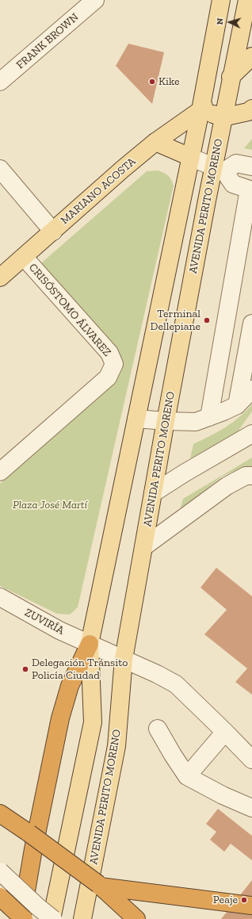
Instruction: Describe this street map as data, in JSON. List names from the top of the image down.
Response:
{
  "streets": {
    "main road": ["MARIANO ACOSTA", "AVENIDA PERITO MORENO"],
    "street": ["FRANK BROWN", "CRISÓSTOMO ÁLVAREZ", "ZUVIRÍA"]
  },
  "crossings": [
    ["MARIANO ACOSTA", "AVENIDA PERITO MORENO"],
    ["MARIANO ACOSTA", "CRISÓSTOMO ÁLVAREZ"],
    ["AVENIDA PERITO MORENO", "ZUVIRÍA"]
  ],
  "parks": ["Plaza José Martí"],
  "places": [
    "Kike",
    "Terminal Dellepiane",
    "Delegación Tránsito Policía Ciudad",
    "Peaje"
  ],
  "north": "left"
}
